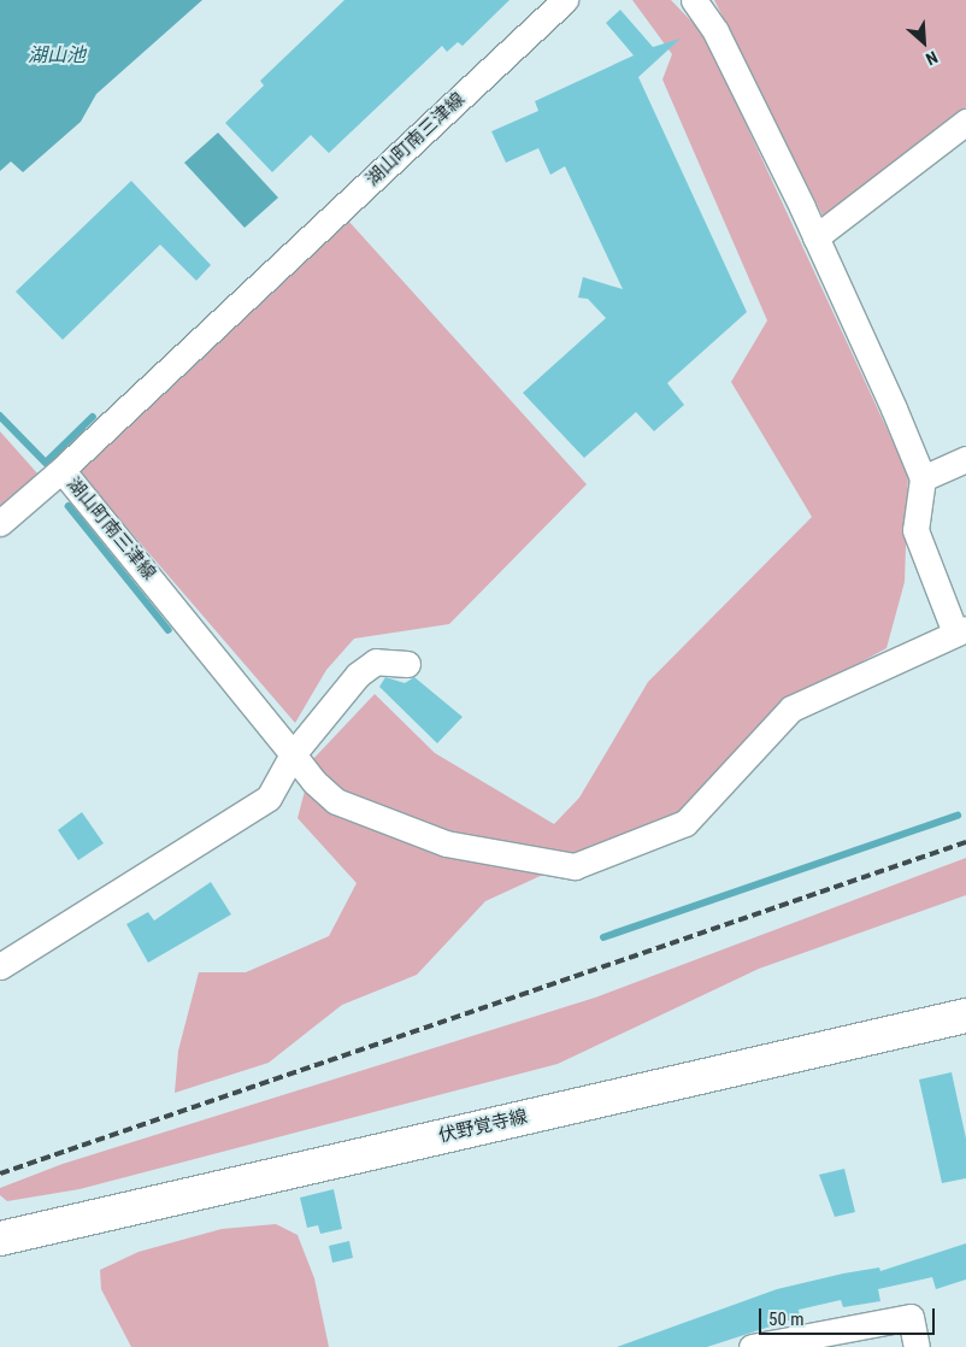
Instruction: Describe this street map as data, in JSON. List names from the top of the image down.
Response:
{
  "streets": {
    "main road": ["伏野覚寺線"],
    "street": ["湖山町南三津線"]
  },
  "water": ["湖山池"],
  "scale_bar": "50 m",
  "north": "bottom right"
}
